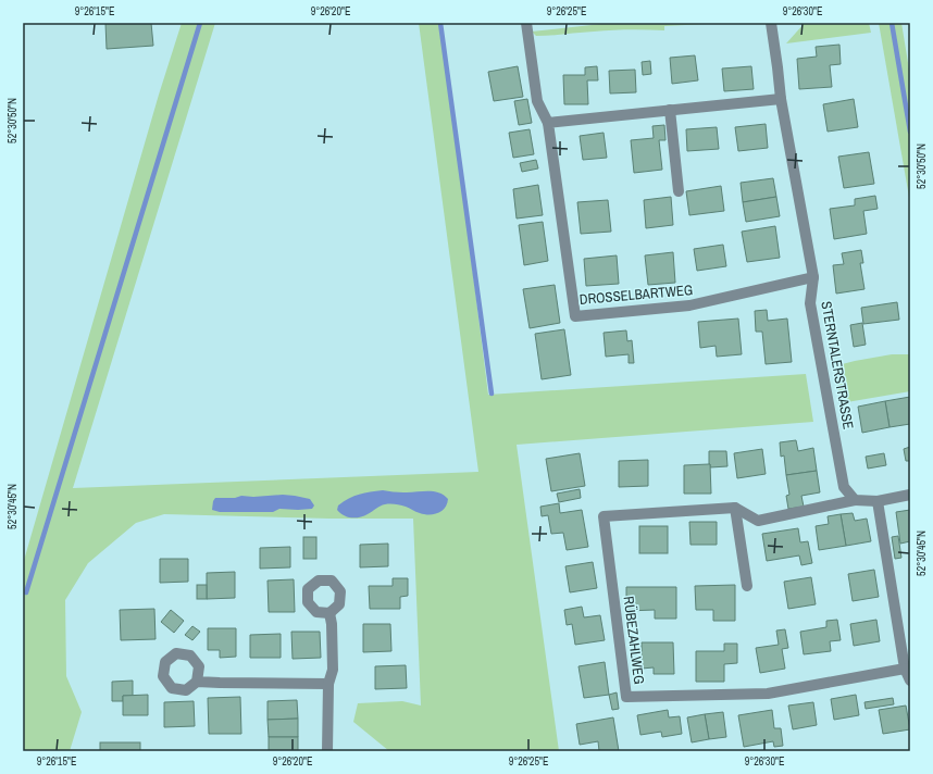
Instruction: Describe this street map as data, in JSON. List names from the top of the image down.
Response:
{
  "streets": {
    "street": ["DROSSELBARTWEG", "STERNTALERSTRASSE", "RÜBEZAHLWEG"]
  },
  "crossings": [
    ["DROSSELBARTWEG", "STERNTALERSTRASSE"]
  ],
  "coordinates": [
    "9°26'15\"E",
    "9°26'20\"E",
    "9°26'25\"E",
    "9°26'30\"E",
    "52°30'50\"N",
    "52°30'45\"N"
  ]
}
